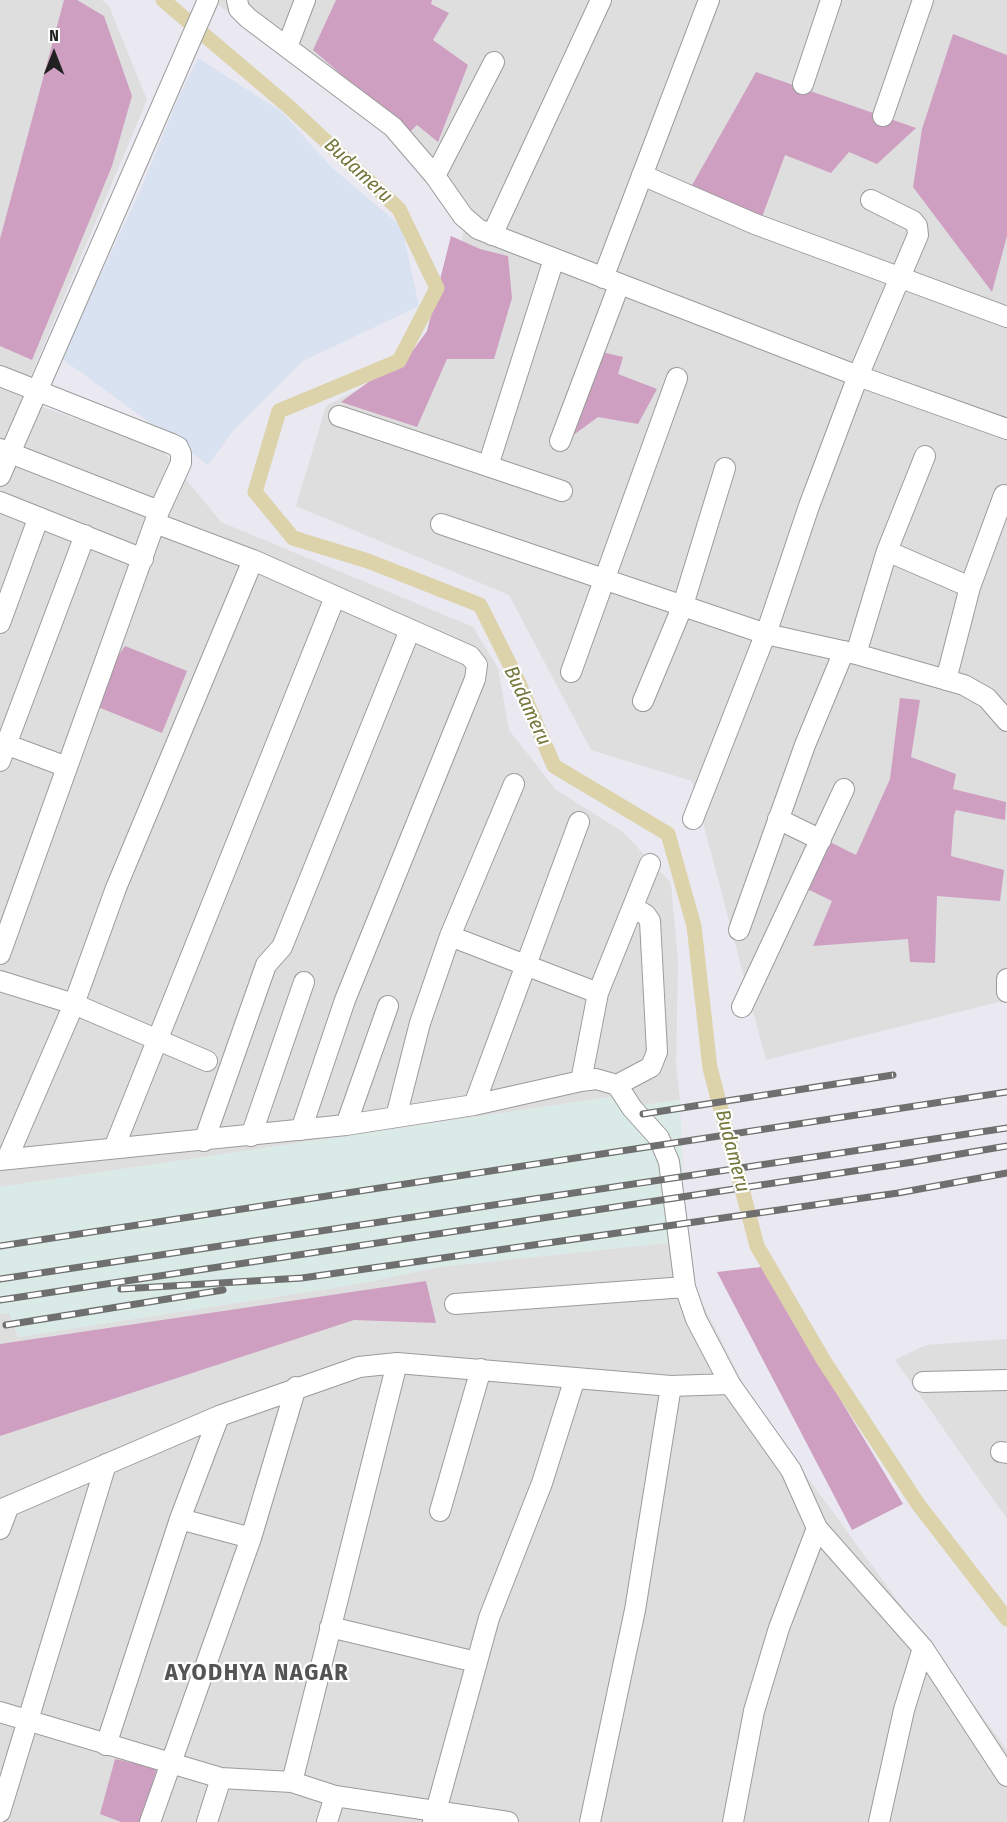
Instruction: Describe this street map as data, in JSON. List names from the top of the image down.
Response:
{
  "districts": ["AYODHYA NAGAR"],
  "water": ["Budameru"],
  "north": "top"
}
